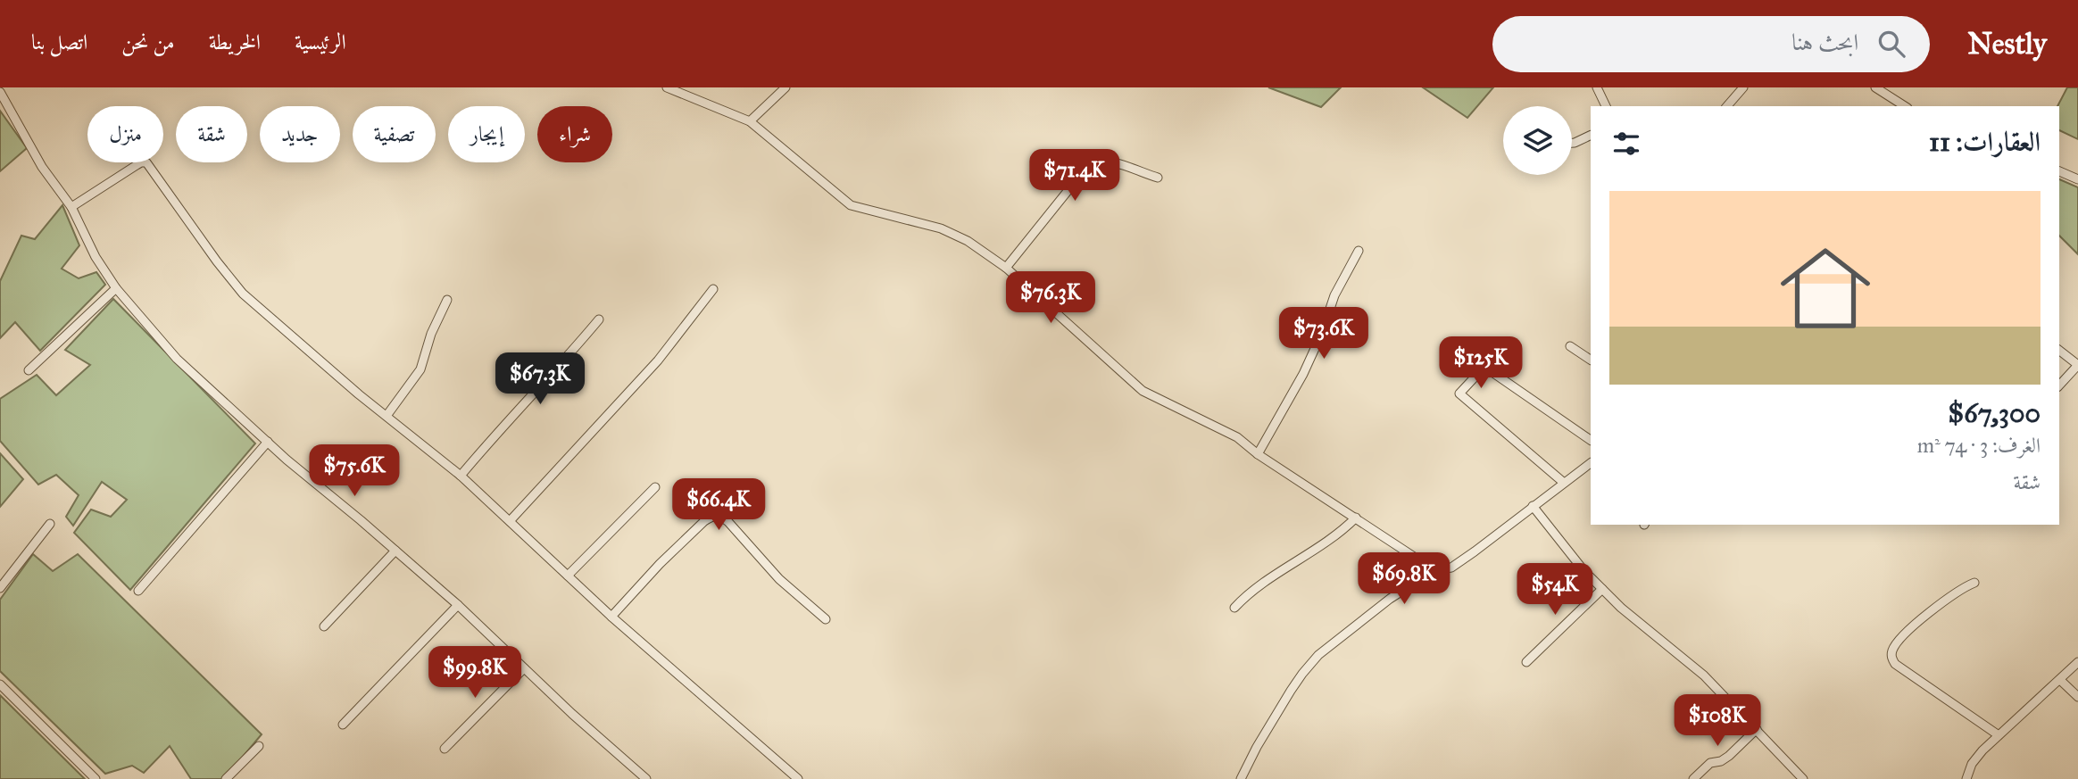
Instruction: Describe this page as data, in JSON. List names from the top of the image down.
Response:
{
  "page": {
    "header": "Nestly",
    "search": "ابحث هنا",
    "nav": [
      "الرئيسية",
      "الخريطة",
      "من نحن",
      "اتصل بنا"
    ],
    "chip": [
      "شراء",
      "إيجار",
      "تصفية",
      "جديد",
      "شقة",
      "منزل"
    ],
    "heading": "العقارات: 11",
    "price": [
      "$71.4K",
      "$76.3K",
      "$73.6K",
      "$125K",
      "$67.3K",
      "$75.6K",
      "$66.4K",
      "$69.8K",
      "$54K",
      "$99.8K",
      "$108K"
    ],
    "list": [
      {
        "name": "$67,300",
        "note": "الغرف: 3 · 74 m² · شقة"
      }
    ]
  }
}
